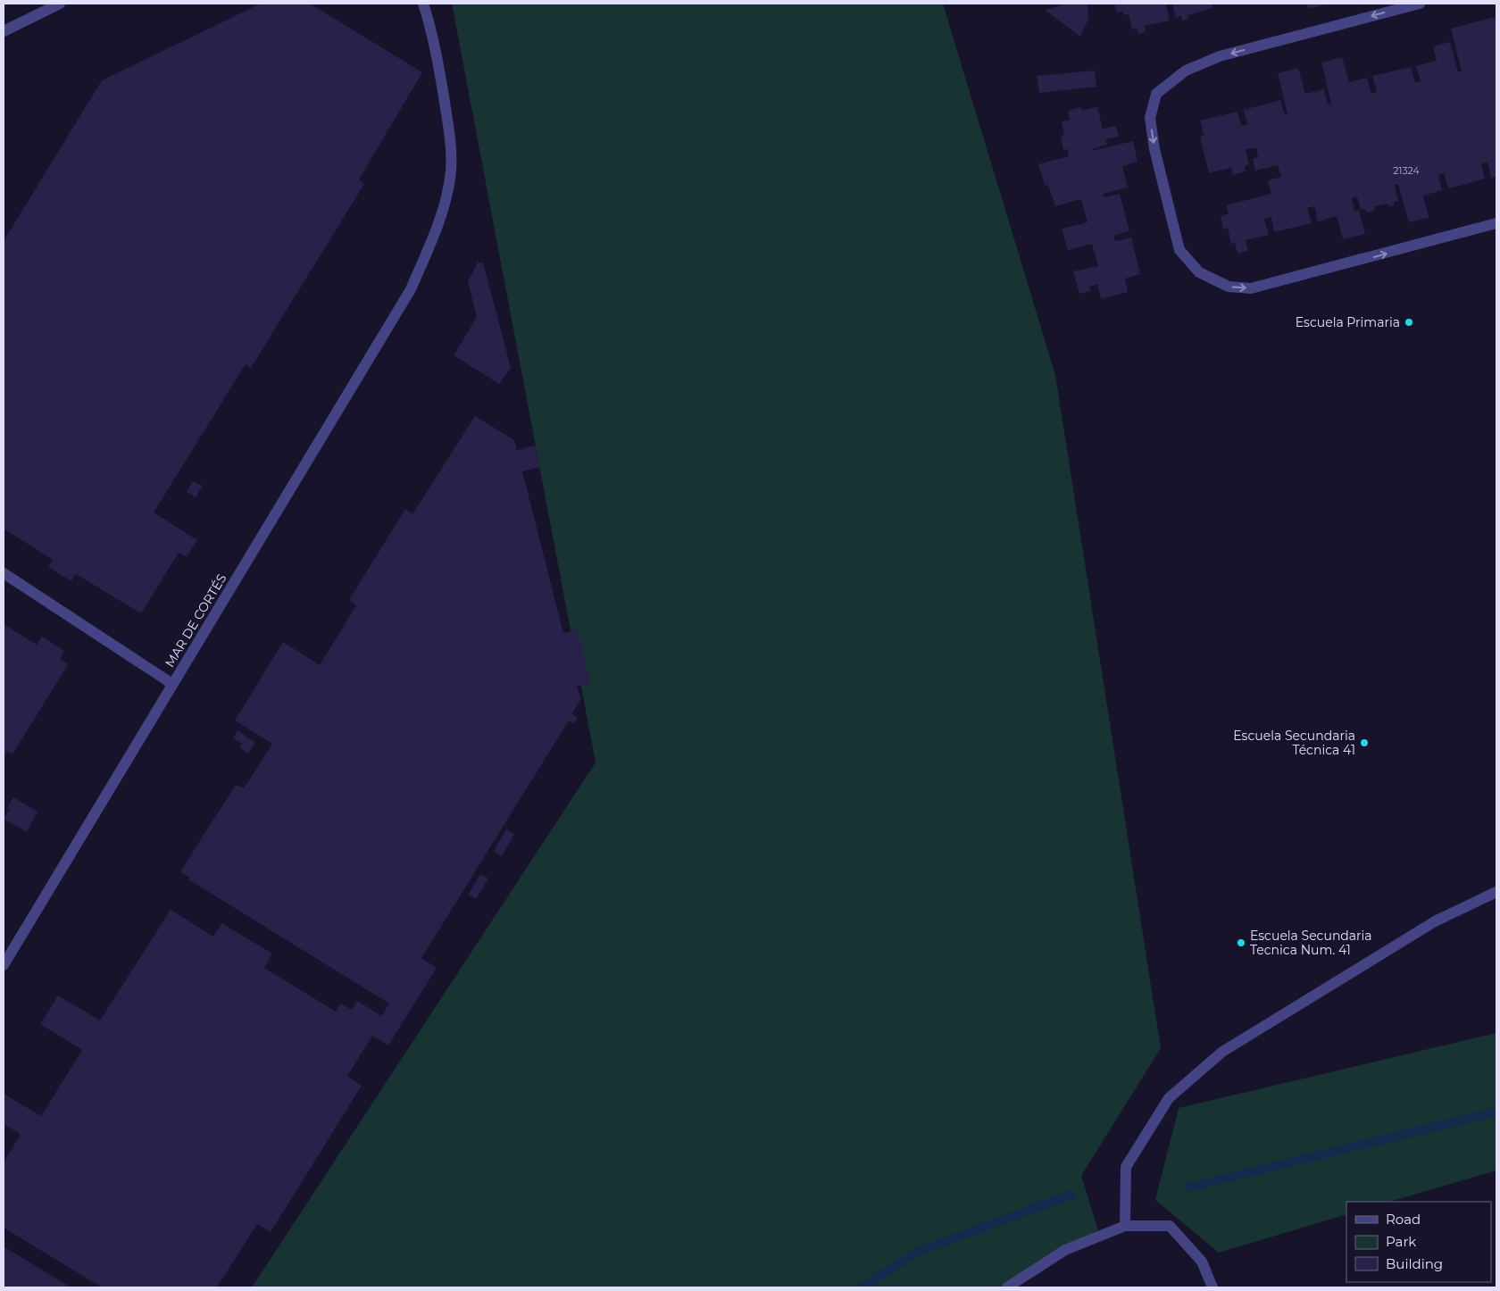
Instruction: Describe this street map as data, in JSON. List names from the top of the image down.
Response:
{
  "streets": {
    "street": ["MAR DE CORTÉS"]
  },
  "places": ["Escuela Primaria", "Escuela Secundaria Técnica 41", "Escuela Secundaria Tecnica Num. 41"],
  "house_numbers": ["21324"],
  "legend": ["Road", "Park", "Building"]
}
